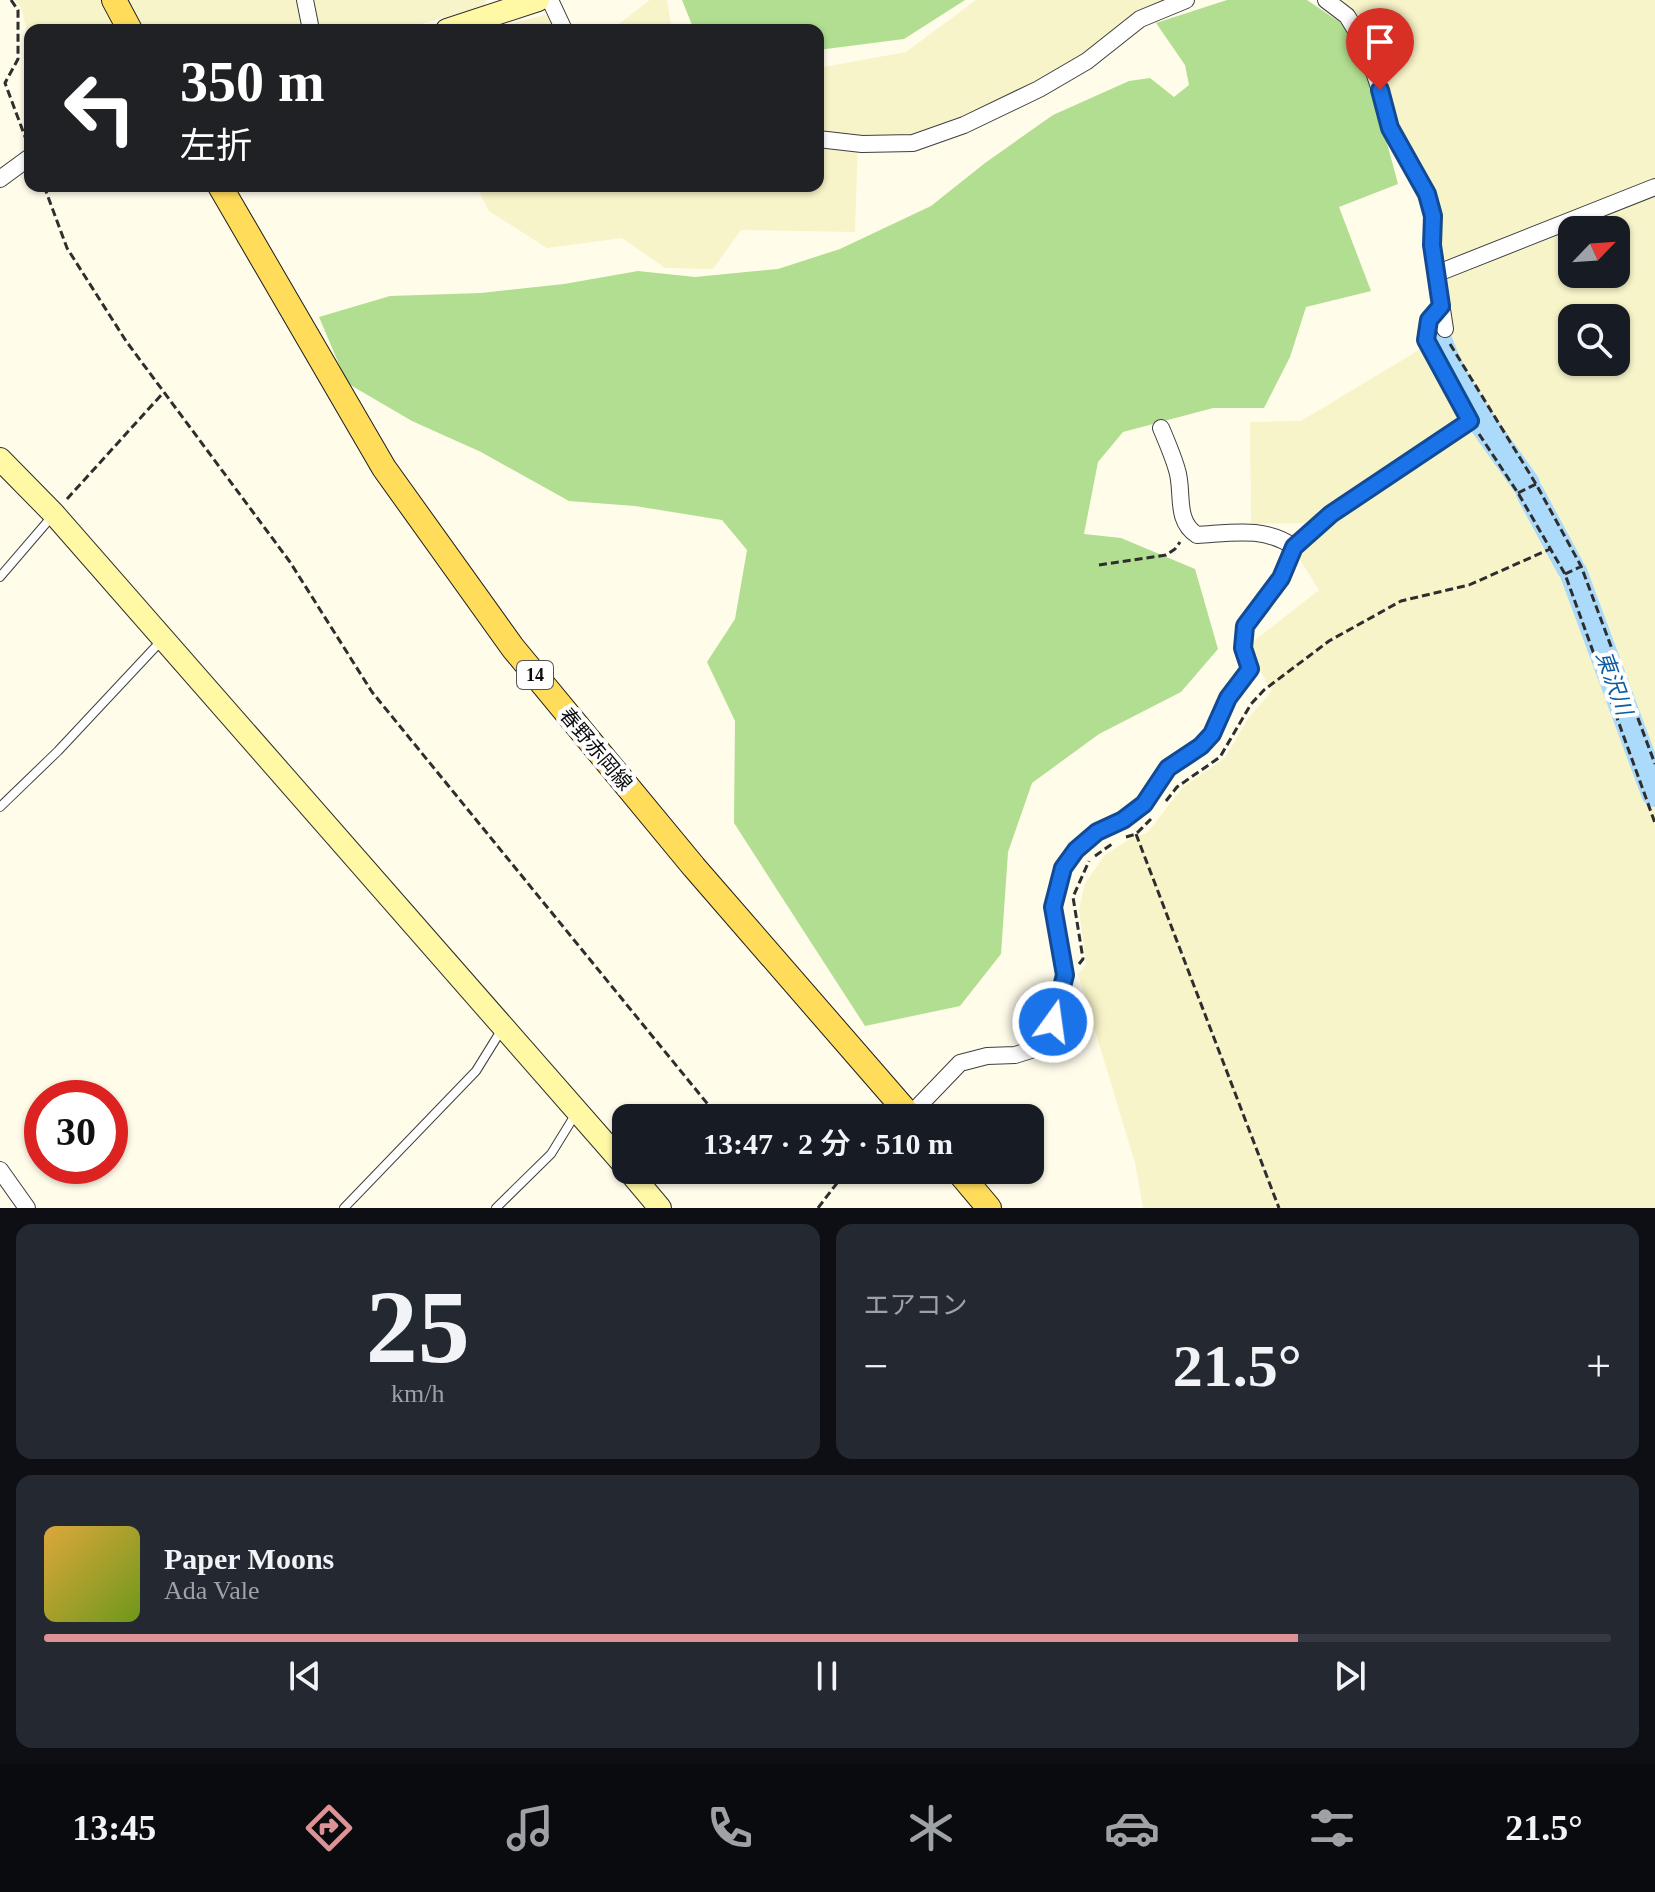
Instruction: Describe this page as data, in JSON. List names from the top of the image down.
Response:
{
  "streets": {
    "main road": ["14", "春野赤岡線"]
  },
  "water": ["東沢川"],
  "north": "top right",
  "page": {
    "turn": ["350 m", "左折"],
    "limit": "30",
    "trip": "13:47 · 2 分 · 510 m",
    "tile": [
      ["25", "km/h"],
      "エアコン"
    ],
    "heat": ["−", "21.5°", "+"],
    "song": ["Paper Moons", "Ada Vale"],
    "tabs": ["13:45", "21.5°"]
  }
}
